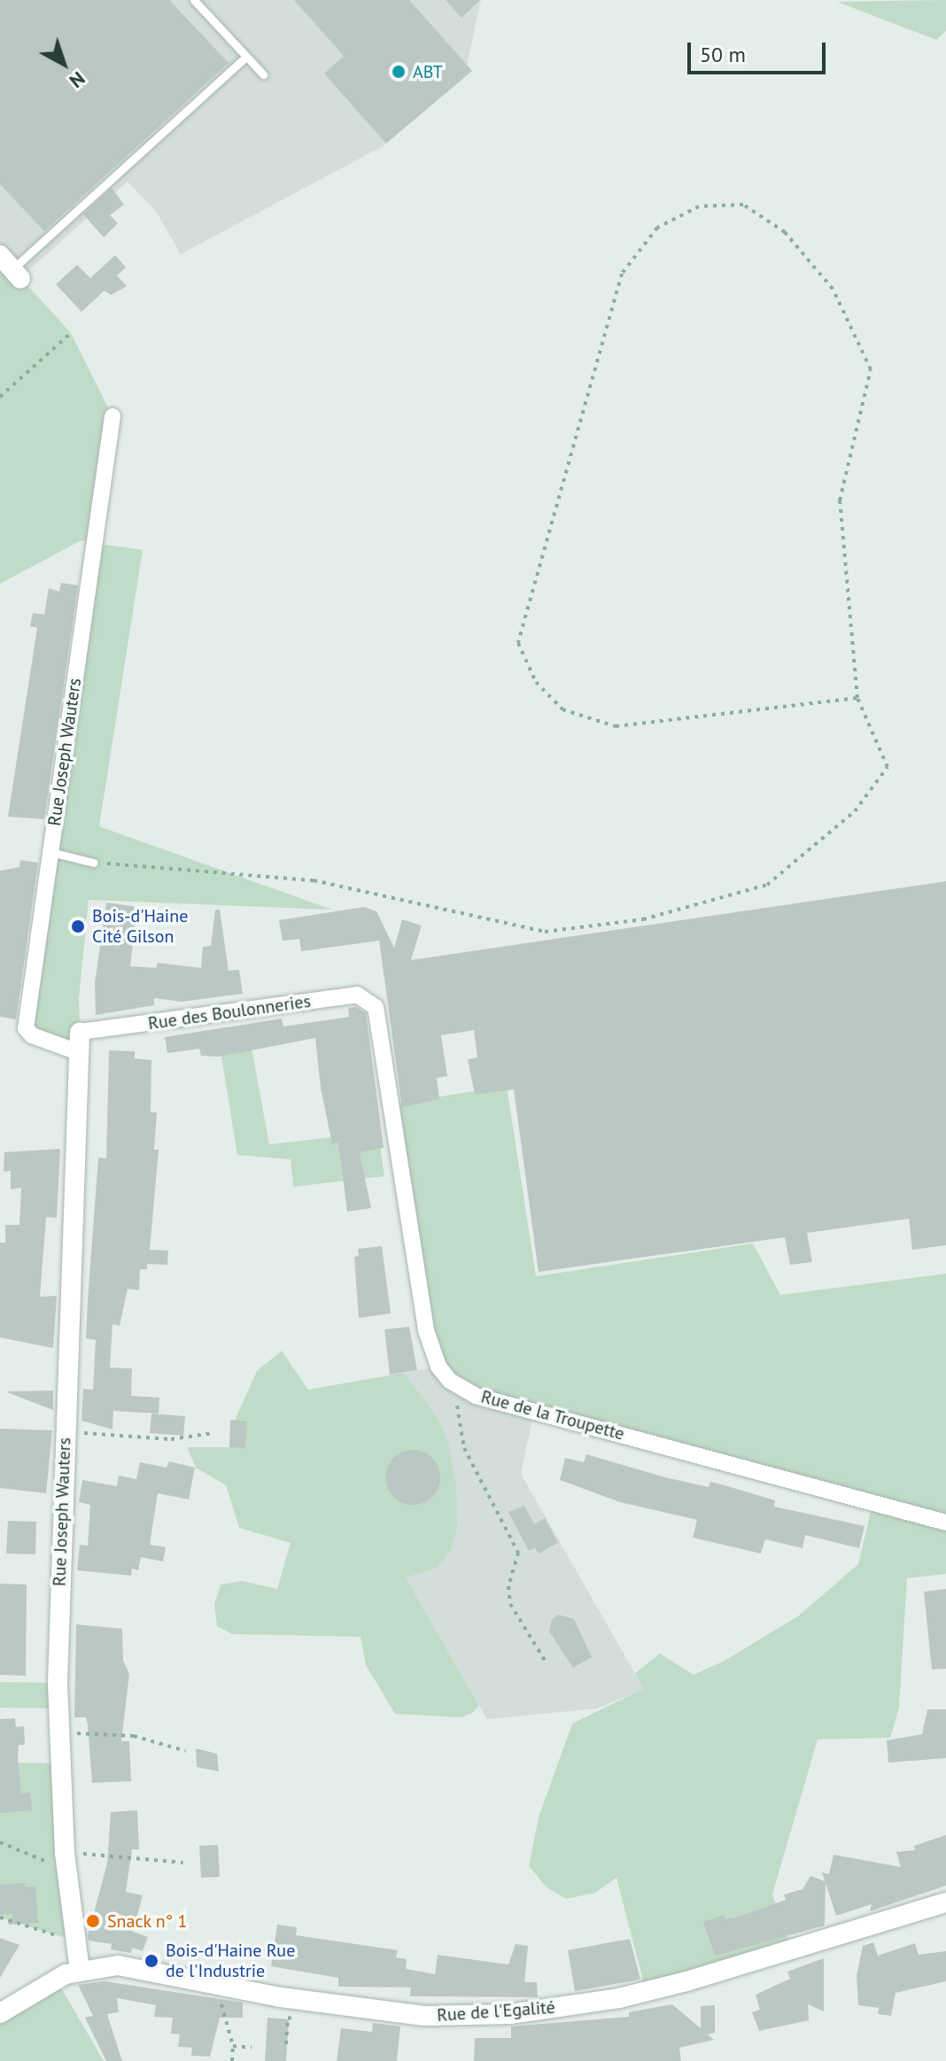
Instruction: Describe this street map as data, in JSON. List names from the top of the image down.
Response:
{
  "streets": {
    "street": [
      "Rue Joseph Wauters",
      "Rue des Boulonneries",
      "Rue de la Troupette",
      "Rue de l'Egalité"
    ]
  },
  "crossings": [
    ["Rue Joseph Wauters", "Rue des Boulonneries"],
    ["Rue Joseph Wauters", "Rue de l'Egalité"],
    ["Rue des Boulonneries", "Rue de la Troupette"]
  ],
  "places": [
    "ABT",
    "Bois-d'Haine Cité Gilson",
    "Snack n° 1",
    "Bois-d'Haine Rue de l'Industrie"
  ],
  "scale_bar": "50 m",
  "north": "bottom right"
}
